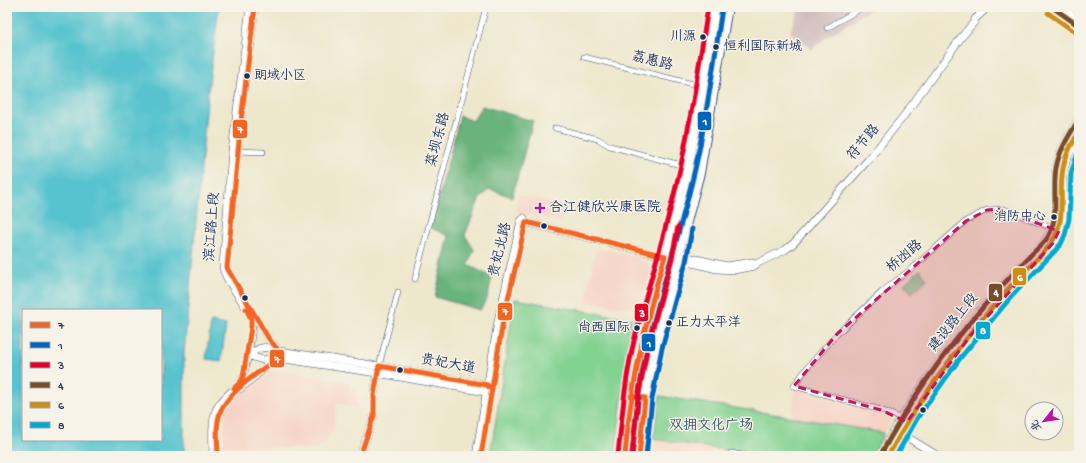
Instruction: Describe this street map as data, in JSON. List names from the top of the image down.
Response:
{
  "streets": {
    "main road": [
      "符节路",
      "滨江路上段",
      "贵妃北路",
      "建设路上段",
      "贵妃大道"
    ],
    "street": ["荔惠路", "菜坝东路", "桥凼路"]
  },
  "crossings": [
    ["符节路", "贵妃北路"],
    ["滨江路上段", "贵妃大道"],
    ["贵妃北路", "贵妃大道"],
    ["桥凼路", "建设路上段"]
  ],
  "parks": ["双拥文化广场"],
  "places": {
    "other": [
      "川源",
      "恒利国际新城",
      "朗域小区",
      "消防中心",
      "正力太平洋",
      "尚西国际"
    ],
    "health": ["合江健欣兴康医院"]
  },
  "lines": [
    "transit line 7",
    "transit line 3",
    "transit line 4",
    "transit line 1",
    "transit line 6",
    "transit line 8"
  ],
  "legend": [
    "7",
    "1",
    "3",
    "4",
    "6",
    "8"
  ],
  "north": "bottom left"
}
